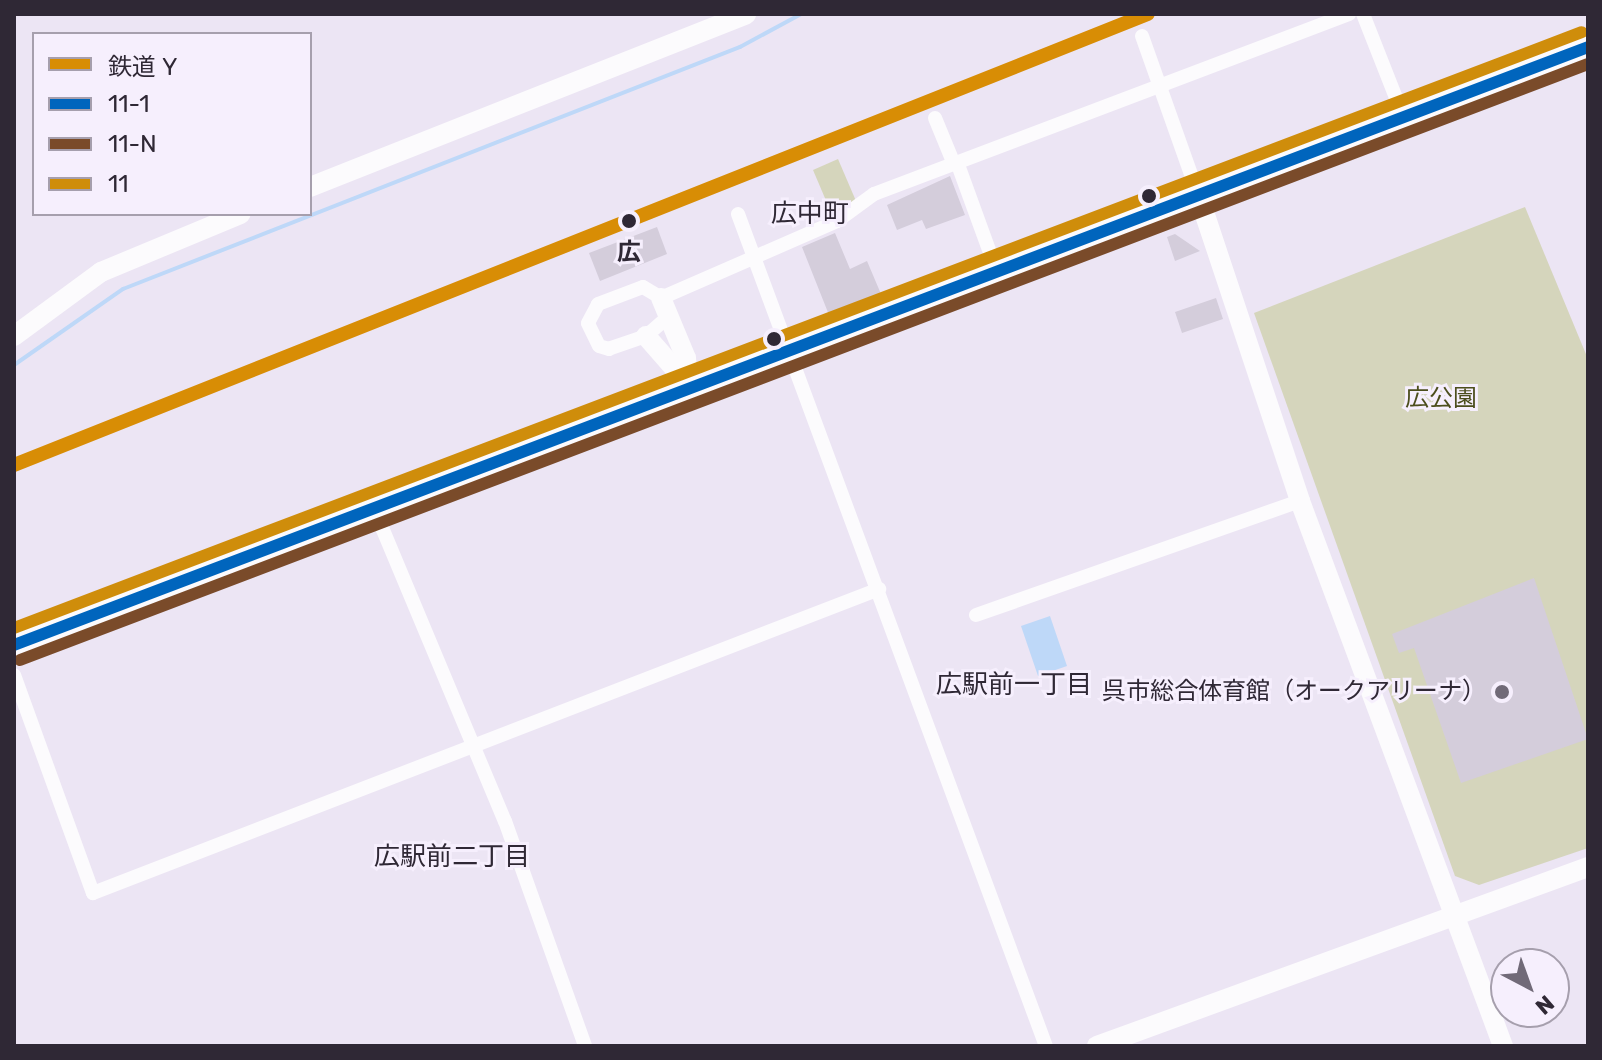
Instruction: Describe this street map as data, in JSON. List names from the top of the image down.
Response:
{
  "districts": ["広中町", "広駅前一丁目", "広駅前二丁目"],
  "parks": ["広公園"],
  "places": ["広", "呉市総合体育館（オークアリーナ）"],
  "lines": [
    "rail line Y",
    "transit line 11",
    "transit line 11-1",
    "transit line 11-N"
  ],
  "legend": [
    "鉄道 Y",
    "11-1",
    "11-N",
    "11"
  ],
  "north": "bottom right"
}
